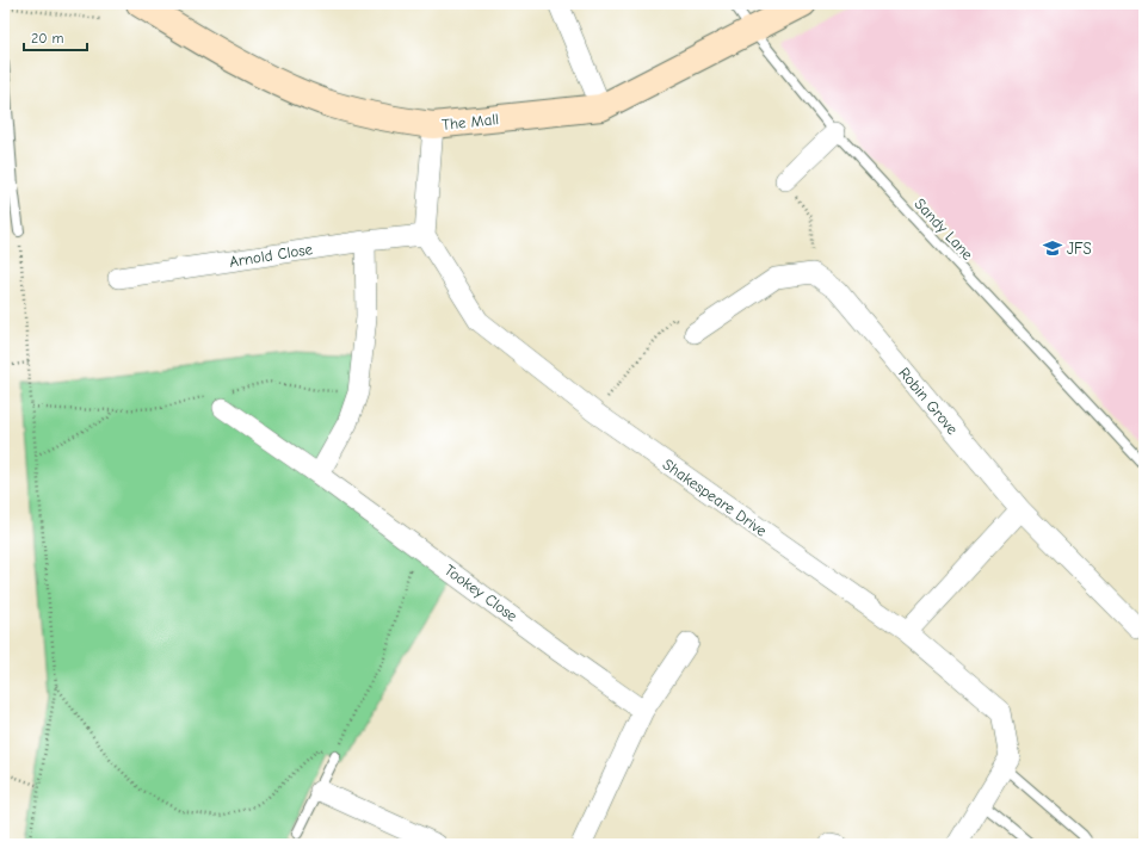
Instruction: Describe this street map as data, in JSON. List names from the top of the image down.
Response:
{
  "streets": {
    "street": [
      "The Mall",
      "Arnold Close",
      "Robin Grove",
      "Shakespeare Drive",
      "Tookey Close"
    ],
    "lane": ["Sandy Lane"]
  },
  "crossings": [
    ["The Mall", "Sandy Lane"],
    ["Arnold Close", "Shakespeare Drive"]
  ],
  "places": {
    "school or university": ["JFS"]
  },
  "scale_bar": "20 m"
}
